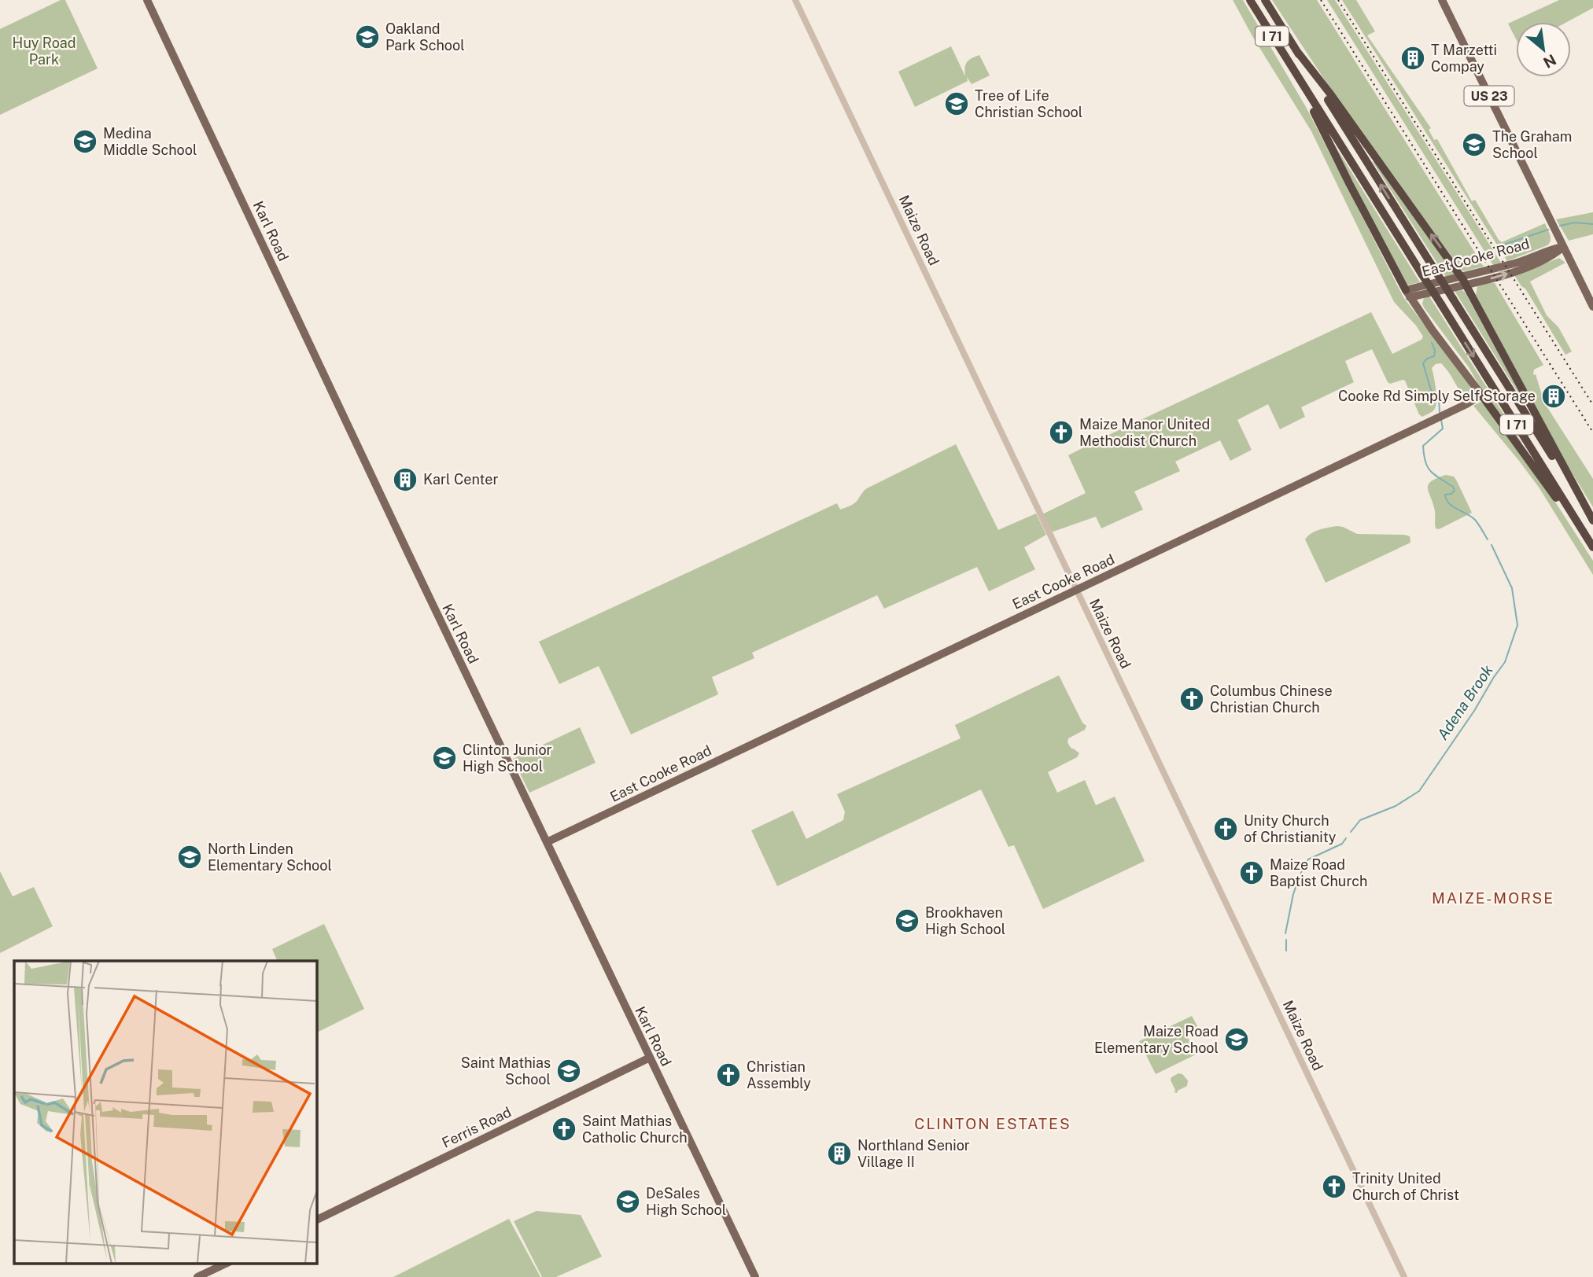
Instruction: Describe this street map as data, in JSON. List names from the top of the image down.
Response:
{
  "streets": {
    "highway": ["I 71"],
    "main road": [
      "US 23",
      "Karl Road",
      "East Cooke Road",
      "Ferris Road"
    ],
    "street": ["Maize Road"]
  },
  "crossings": [
    ["US 23", "East Cooke Road"],
    ["Maize Road", "East Cooke Road"],
    ["Karl Road", "East Cooke Road"],
    ["Karl Road", "Ferris Road"]
  ],
  "districts": ["MAIZE-MORSE", "CLINTON ESTATES"],
  "water": ["Adena Brook"],
  "parks": ["Huy Road Park"],
  "places": {
    "school or university": [
      "Oakland Park School",
      "Tree of Life Christian School",
      "Medina Middle School",
      "The Graham School",
      "Clinton Junior High School",
      "North Linden Elementary School",
      "Brookhaven High School",
      "Maize Road Elementary School",
      "Saint Mathias School",
      "DeSales High School"
    ],
    "building": [
      "T Marzetti Compay",
      "Cooke Rd Simply Self Storage",
      "Karl Center",
      "Northland Senior Village II"
    ],
    "church": [
      "Maize Manor United Methodist Church",
      "Columbus Chinese Christian Church",
      "Unity Church of Christianity",
      "Maize Road Baptist Church",
      "Christian Assembly",
      "Saint Mathias Catholic Church",
      "Trinity United Church of Christ"
    ]
  },
  "north": "bottom right"
}
